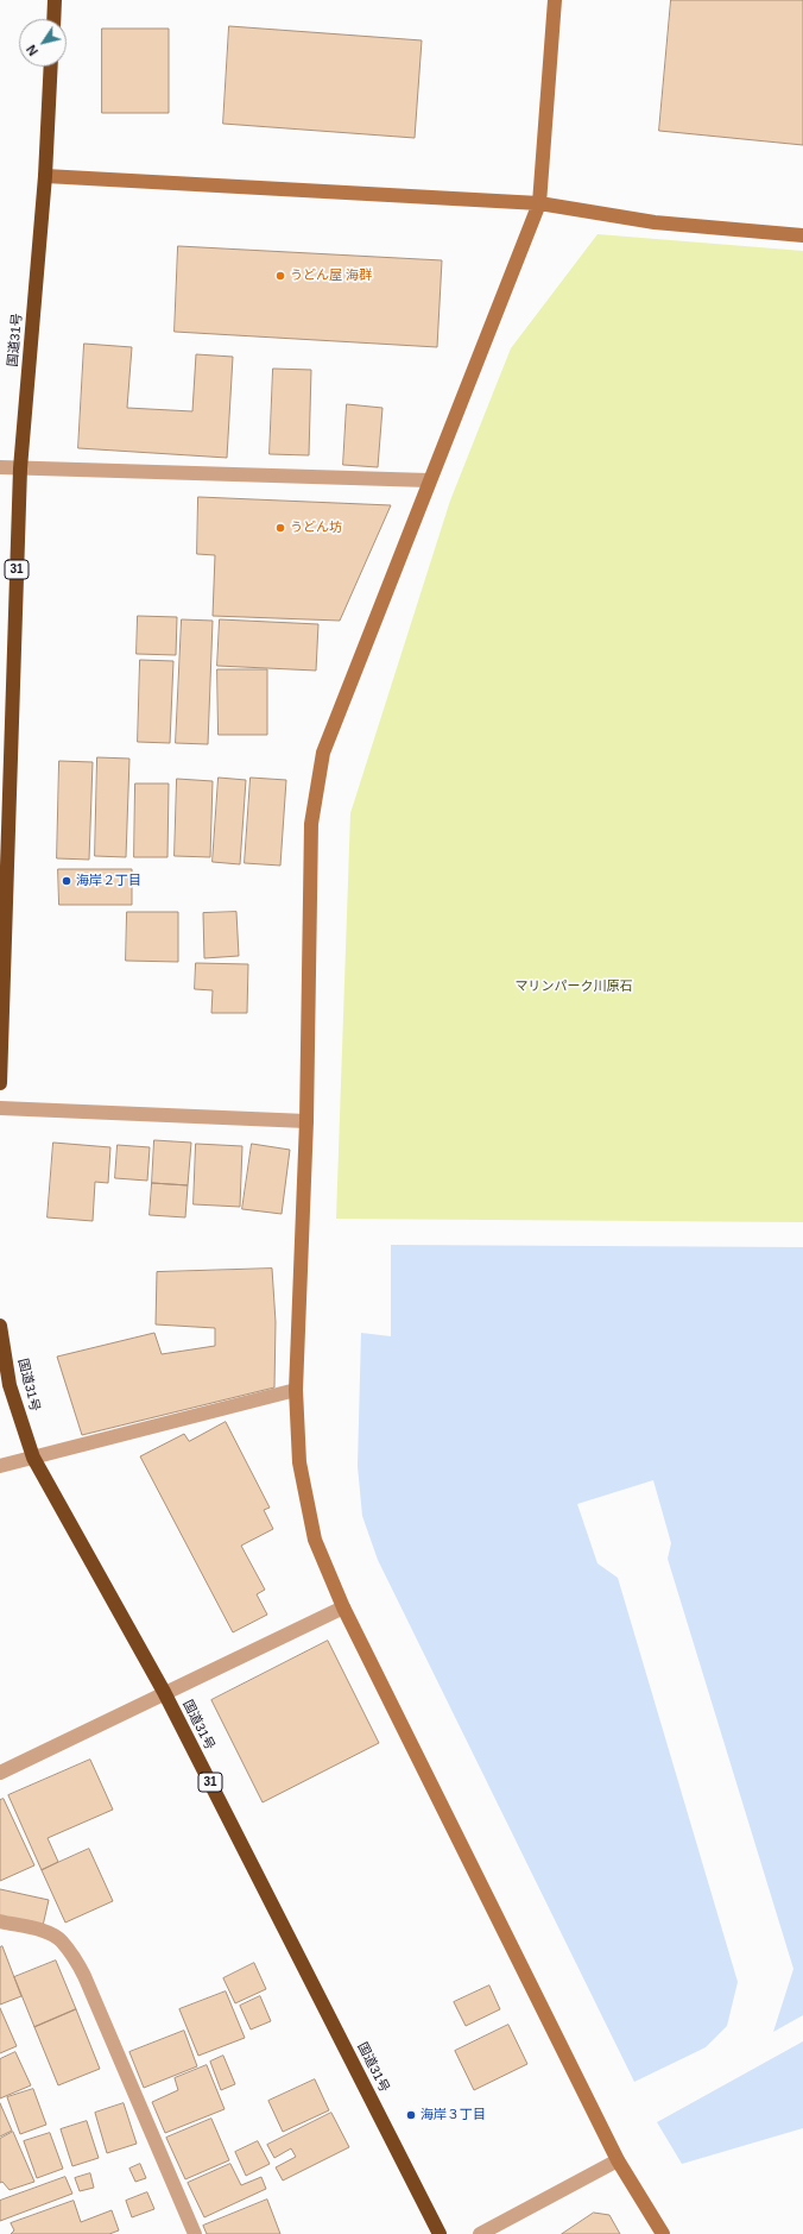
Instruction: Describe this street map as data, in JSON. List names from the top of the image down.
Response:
{
  "streets": {
    "highway": ["国道31号", "31"]
  },
  "parks": ["マリンパーク川原石"],
  "places": [
    "うどん屋 海群",
    "うどん坊",
    "海岸２丁目",
    "海岸３丁目"
  ],
  "north": "bottom left"
}
